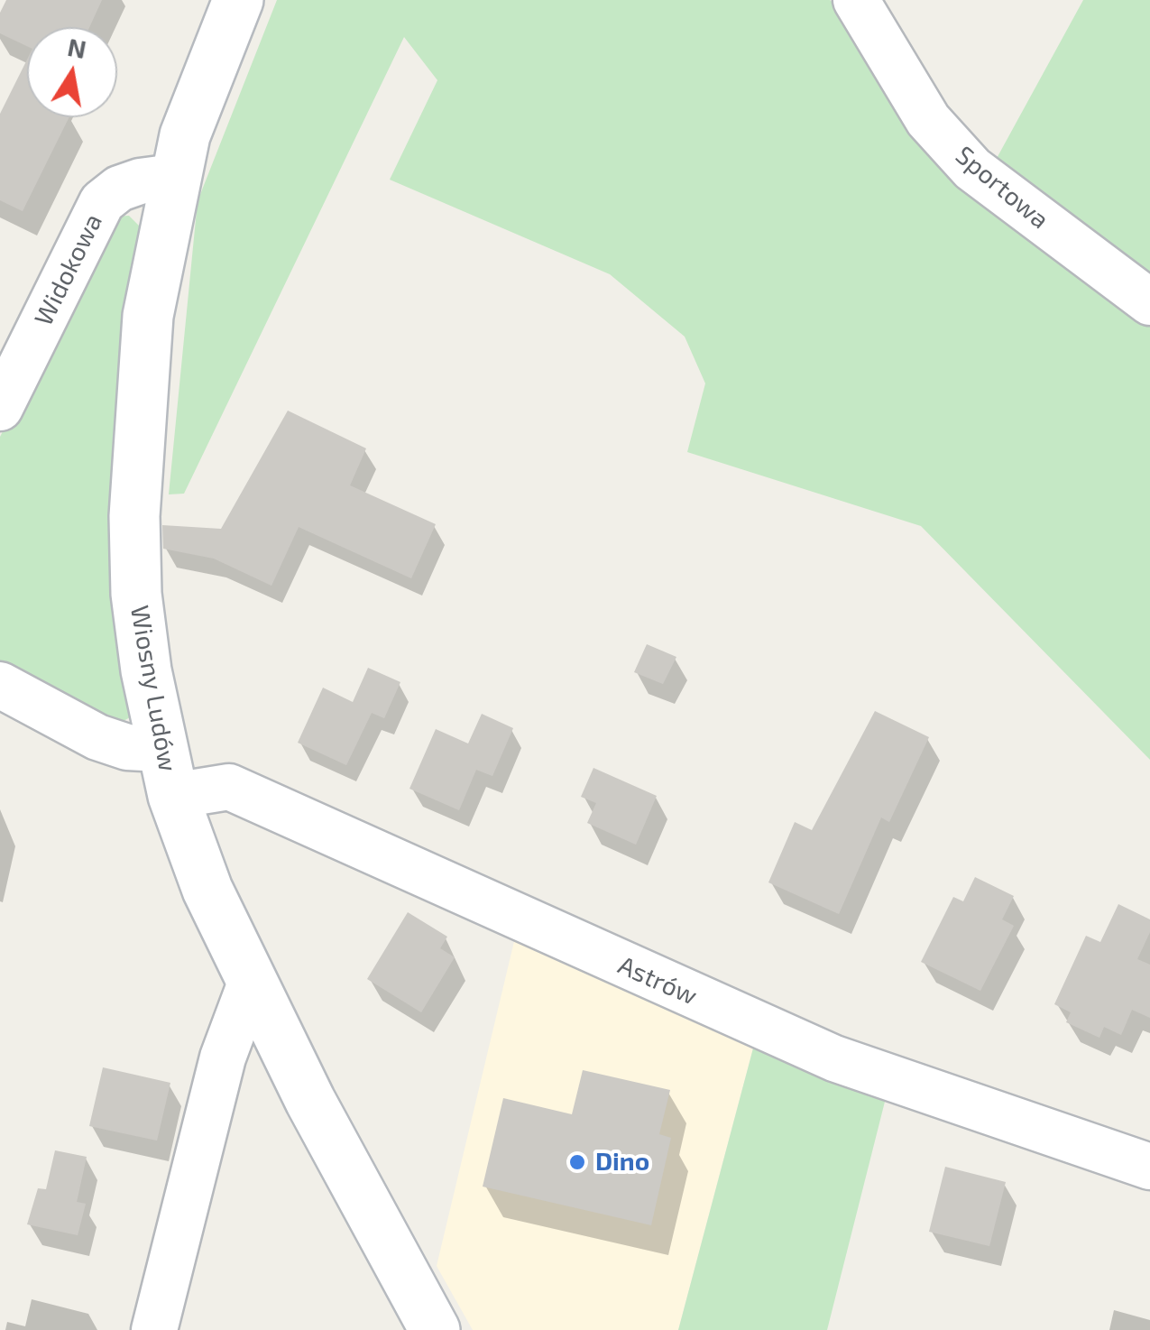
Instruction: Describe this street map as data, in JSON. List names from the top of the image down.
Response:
{
  "streets": {
    "street": [
      "Sportowa",
      "Widokowa",
      "Wiosny Ludów",
      "Astrów"
    ]
  },
  "crossings": [
    ["Widokowa", "Wiosny Ludów"],
    ["Wiosny Ludów", "Astrów"]
  ],
  "places": ["Dino"],
  "north": "top"
}
